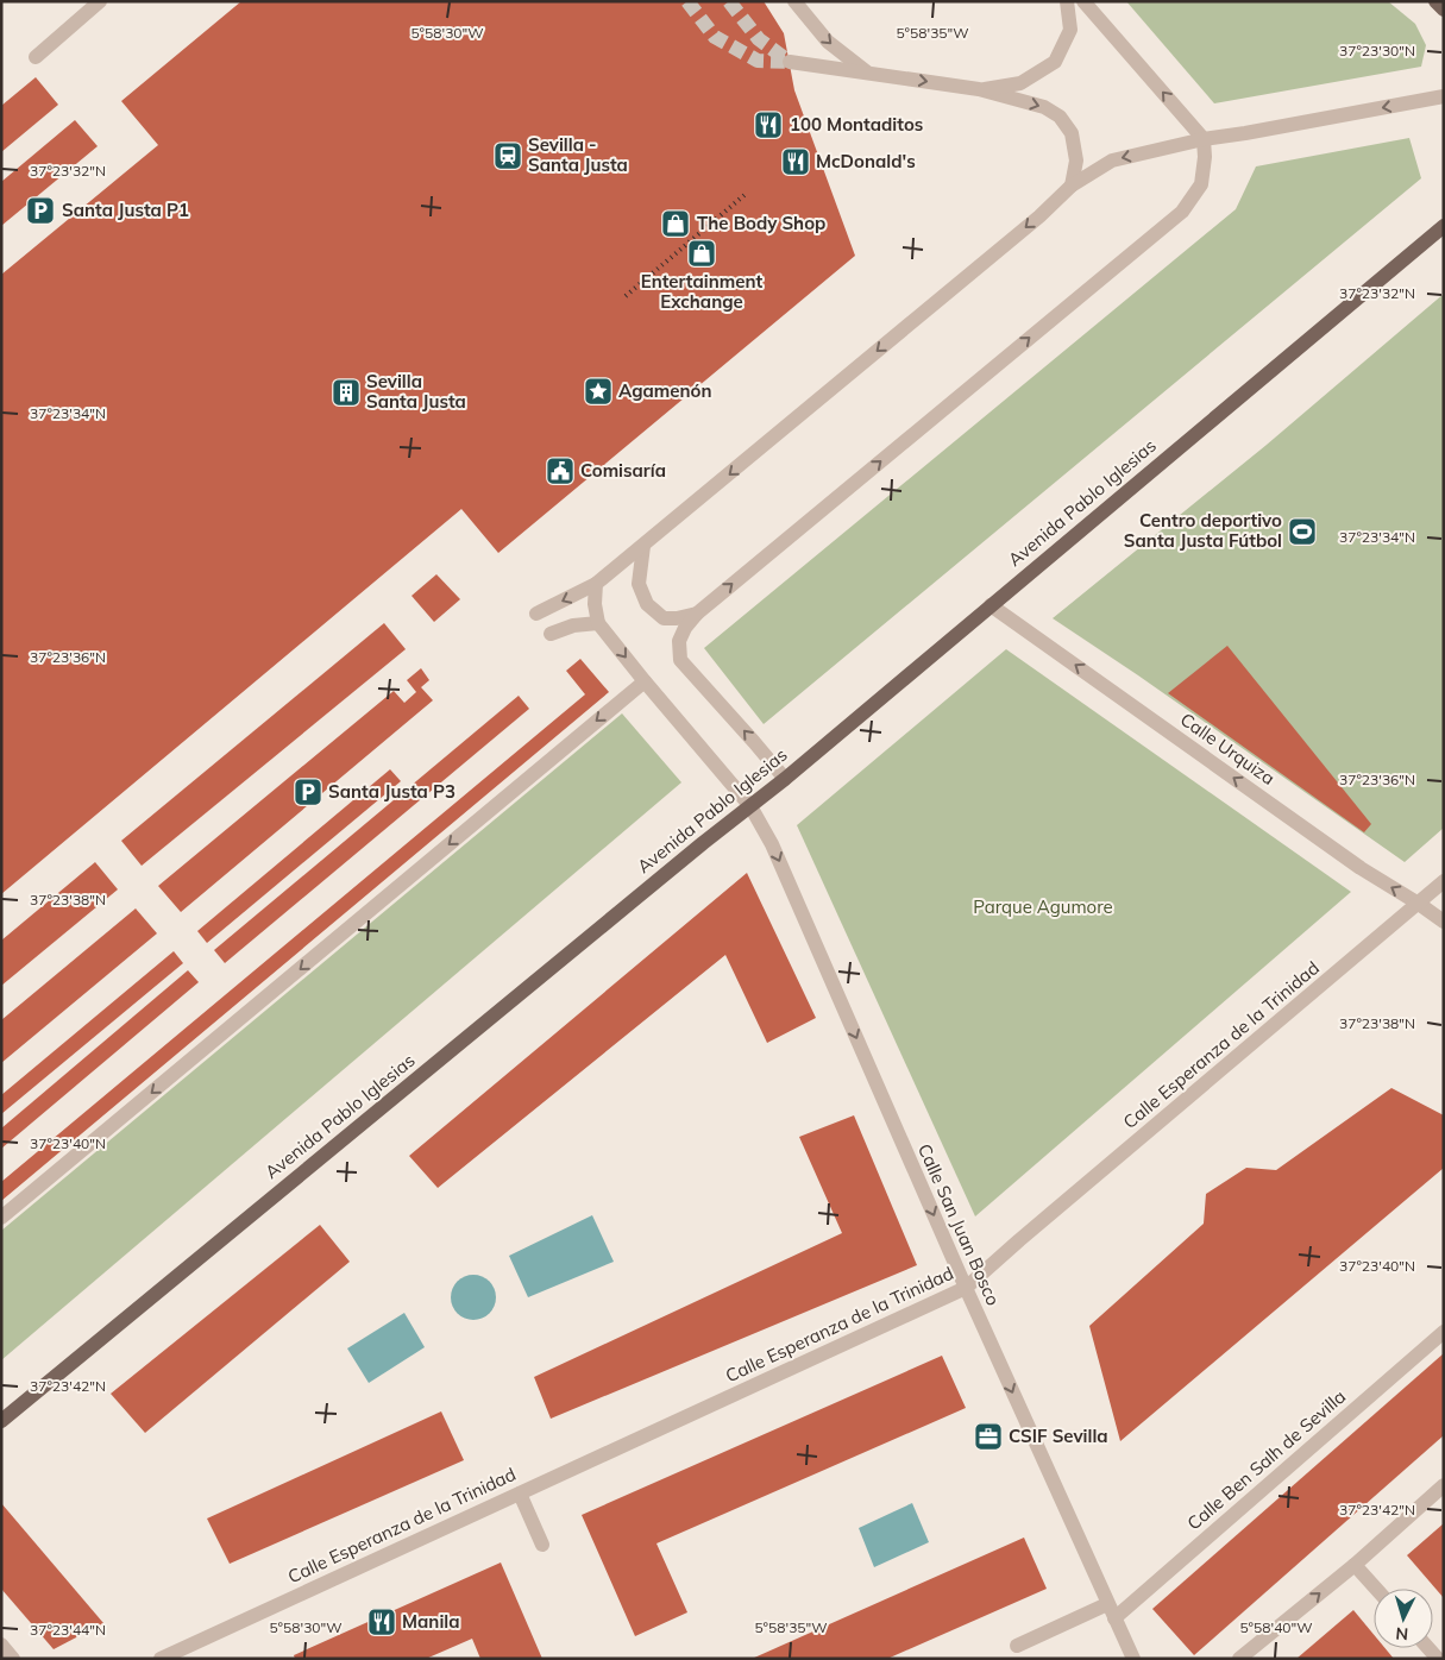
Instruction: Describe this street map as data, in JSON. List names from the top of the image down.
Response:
{
  "streets": {
    "main road": ["Avenida Pablo Iglesias"],
    "street": [
      "Calle Urquiza",
      "Calle Esperanza de la Trinidad",
      "Calle San Juan Bosco",
      "Calle Ben Salh de Sevilla"
    ]
  },
  "crossings": [
    ["Avenida Pablo Iglesias", "Calle Urquiza"],
    ["Avenida Pablo Iglesias", "Calle San Juan Bosco"],
    ["Calle Urquiza", "Calle Esperanza de la Trinidad"],
    ["Calle Esperanza de la Trinidad", "Calle San Juan Bosco"],
    ["Calle San Juan Bosco", "Calle Ben Salh de Sevilla"]
  ],
  "one_way": ["Calle Urquiza", "Calle San Juan Bosco"],
  "parks": ["Parque Agumore"],
  "places": {
    "restaurant": ["100 Montaditos", "McDonald's", "Manila"],
    "station": ["Sevilla - Santa Justa"],
    "parking": ["Santa Justa P1", "Santa Justa P3"],
    "shop": ["The Body Shop", "Entertainment Exchange"],
    "place": ["Agamenón"],
    "building": ["Sevilla Santa Justa"],
    "public building": ["Comisaría"],
    "sports": ["Centro deportivo Santa Justa Fútbol"],
    "office": ["CSIF Sevilla"]
  },
  "north": "bottom",
  "coordinates": [
    "5°58'30\"W",
    "5°58'35\"W",
    "37°23'30\"N",
    "37°23'32\"N",
    "37°23'34\"N",
    "37°23'36\"N",
    "37°23'38\"N",
    "37°23'40\"N",
    "37°23'42\"N",
    "5°58'40\"W",
    "37°23'44\"N"
  ]
}
